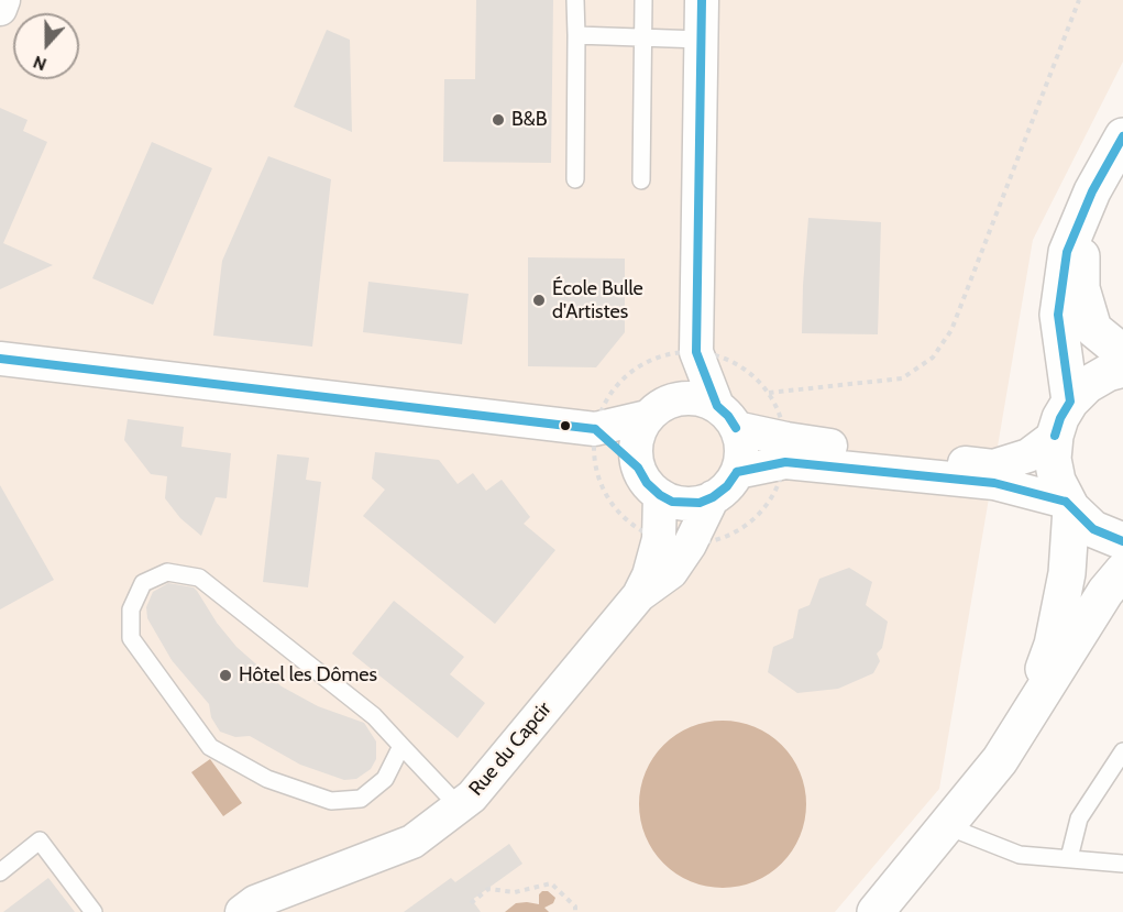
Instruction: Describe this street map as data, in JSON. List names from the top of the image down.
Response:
{
  "streets": {
    "street": ["Rue du Capcir"]
  },
  "places": ["B&B", "École Bulle d'Artistes", "Hôtel les Dômes"],
  "north": "bottom"
}
